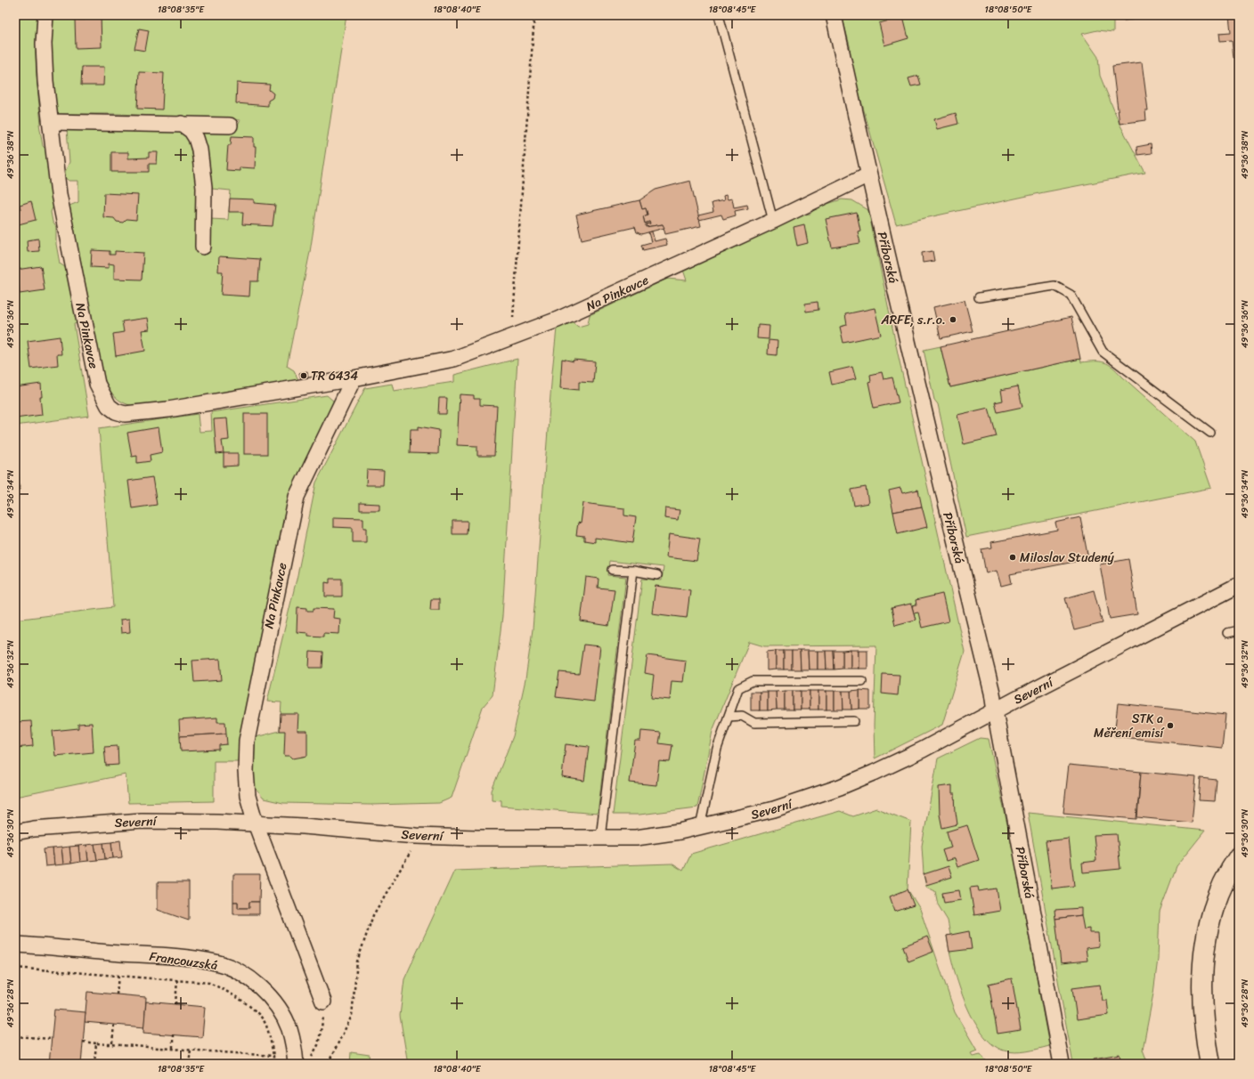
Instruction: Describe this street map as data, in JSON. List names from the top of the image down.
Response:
{
  "streets": {
    "street": [
      "Příborská",
      "Na Pinkavce",
      "Severní",
      "Francouzská"
    ]
  },
  "crossings": [
    ["Příborská", "Na Pinkavce"],
    ["Příborská", "Severní"],
    ["Na Pinkavce", "Severní"]
  ],
  "places": [
    "ARFE, s.r.o.",
    "TR 6434",
    "Miloslav Studený",
    "STK a Měření emisí"
  ],
  "coordinates": [
    "18°08'35\"E",
    "18°08'40\"E",
    "18°08'45\"E",
    "18°08'50\"E",
    "49°36'38\"N",
    "49°36'36\"N",
    "49°36'34\"N",
    "49°36'32\"N",
    "49°36'30\"N",
    "49°36'28\"N"
  ]
}
